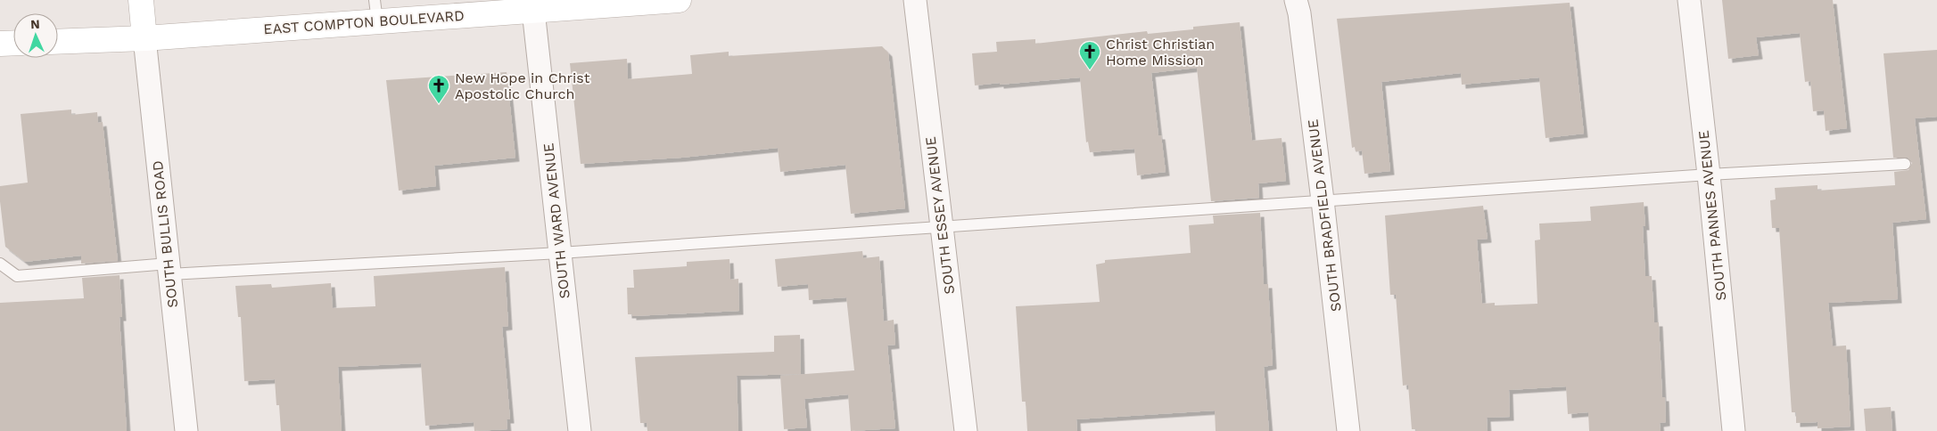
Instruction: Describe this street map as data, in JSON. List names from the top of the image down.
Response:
{
  "streets": {
    "main road": ["EAST COMPTON BOULEVARD"],
    "street": [
      "SOUTH ESSEY AVENUE",
      "SOUTH BRADFIELD AVENUE",
      "SOUTH PANNES AVENUE",
      "SOUTH WARD AVENUE",
      "SOUTH BULLIS ROAD"
    ]
  },
  "crossings": [
    ["EAST COMPTON BOULEVARD", "SOUTH WARD AVENUE"],
    ["EAST COMPTON BOULEVARD", "SOUTH BULLIS ROAD"]
  ],
  "places": {
    "church": ["Christ Christian Home Mission", "New Hope in Christ Apostolic Church"]
  },
  "north": "top"
}
